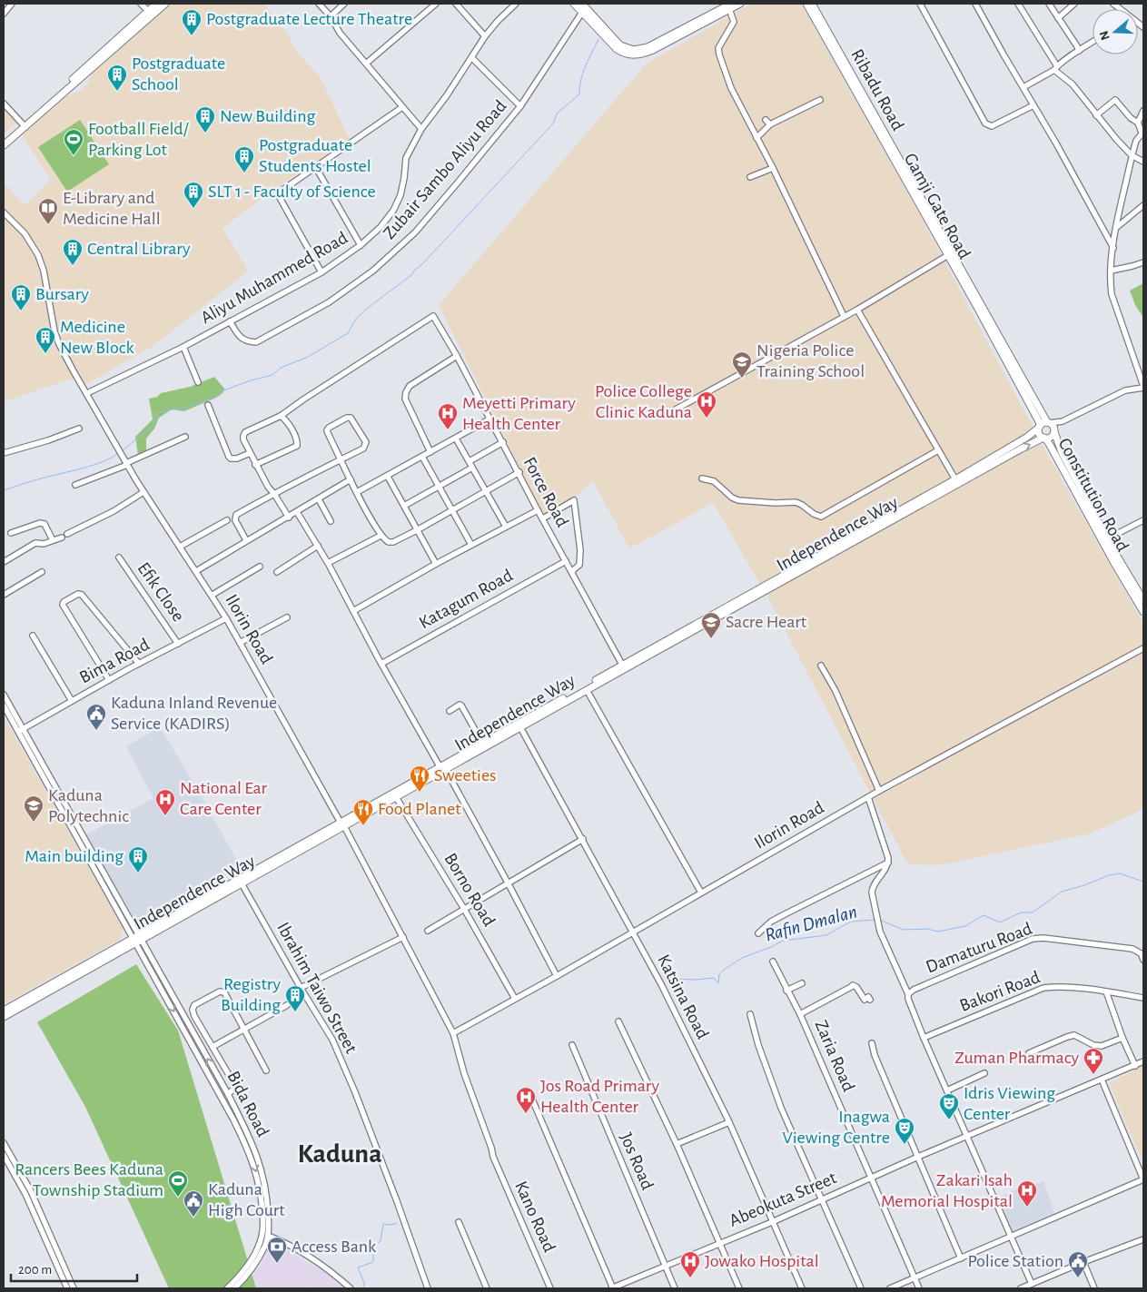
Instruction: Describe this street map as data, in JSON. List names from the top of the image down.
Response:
{
  "streets": {
    "main road": [
      "Ribadu Road",
      "Gamji Gate Road",
      "Constitution Road",
      "Independence Way"
    ],
    "street": [
      "Zubair Sambo Aliyu Road",
      "Aliyu Muhammed Road",
      "Force Road",
      "Efik Close",
      "Katagum Road",
      "Ilorin Road",
      "Bima Road",
      "Borno Road",
      "Damaturu Road",
      "Ibrahim Taiwo Street",
      "Bakori Road",
      "Katsina Road",
      "Zaria Road",
      "Bida Road",
      "Jos Road",
      "Abeokuta Street",
      "Kano Road"
    ]
  },
  "crossings": [
    ["Ribadu Road", "Gamji Gate Road"],
    ["Ribadu Road", "Constitution Road"],
    ["Ribadu Road", "Independence Way"],
    ["Zubair Sambo Aliyu Road", "Aliyu Muhammed Road"],
    ["Gamji Gate Road", "Constitution Road"],
    ["Gamji Gate Road", "Independence Way"],
    ["Aliyu Muhammed Road", "Ilorin Road"],
    ["Force Road", "Independence Way"],
    ["Force Road", "Katagum Road"],
    ["Constitution Road", "Independence Way"],
    ["Independence Way", "Ilorin Road"],
    ["Independence Way", "Borno Road"],
    ["Independence Way", "Ibrahim Taiwo Street"],
    ["Independence Way", "Katsina Road"],
    ["Independence Way", "Bida Road"],
    ["Efik Close", "Bima Road"],
    ["Ilorin Road", "Bima Road"],
    ["Ilorin Road", "Borno Road"],
    ["Ilorin Road", "Katsina Road"],
    ["Ilorin Road", "Kano Road"],
    ["Katsina Road", "Abeokuta Street"],
    ["Zaria Road", "Abeokuta Street"],
    ["Jos Road", "Abeokuta Street"]
  ],
  "districts": ["Kaduna"],
  "water": ["Rafin Dmalan"],
  "places": {
    "building": [
      "Postgraduate Lecture Theatre",
      "Postgraduate School",
      "New Building",
      "Postgraduate Students Hostel",
      "SLT 1 - Faculty of Science",
      "Central Library",
      "Bursary",
      "Medicine New Block",
      "Main building",
      "Registry Building"
    ],
    "sports": ["Football Field/ Parking Lot", "Rancers Bees Kaduna Township Stadium"],
    "library": ["E-Library and Medicine Hall"],
    "school or university": ["Nigeria Police Training School", "Sacre Heart", "Kaduna Polytechnic"],
    "hospital": [
      "Police College Clinic Kaduna",
      "Meyetti Primary Health Center",
      "National Ear Care Center",
      "Jos Road Primary Health Center",
      "Zakari Isah Memorial Hospital",
      "Jowako Hospital"
    ],
    "public building": ["Kaduna Inland Revenue Service (KADIRS)", "Kaduna High Court", "Police Station"],
    "restaurant": ["Sweeties", "Food Planet"],
    "pharmacy": ["Zuman Pharmacy"],
    "theatre": ["Idris Viewing Center", "Inagwa Viewing Centre"],
    "bank": ["Access Bank"]
  },
  "scale_bar": "200 m",
  "north": "left"
}
